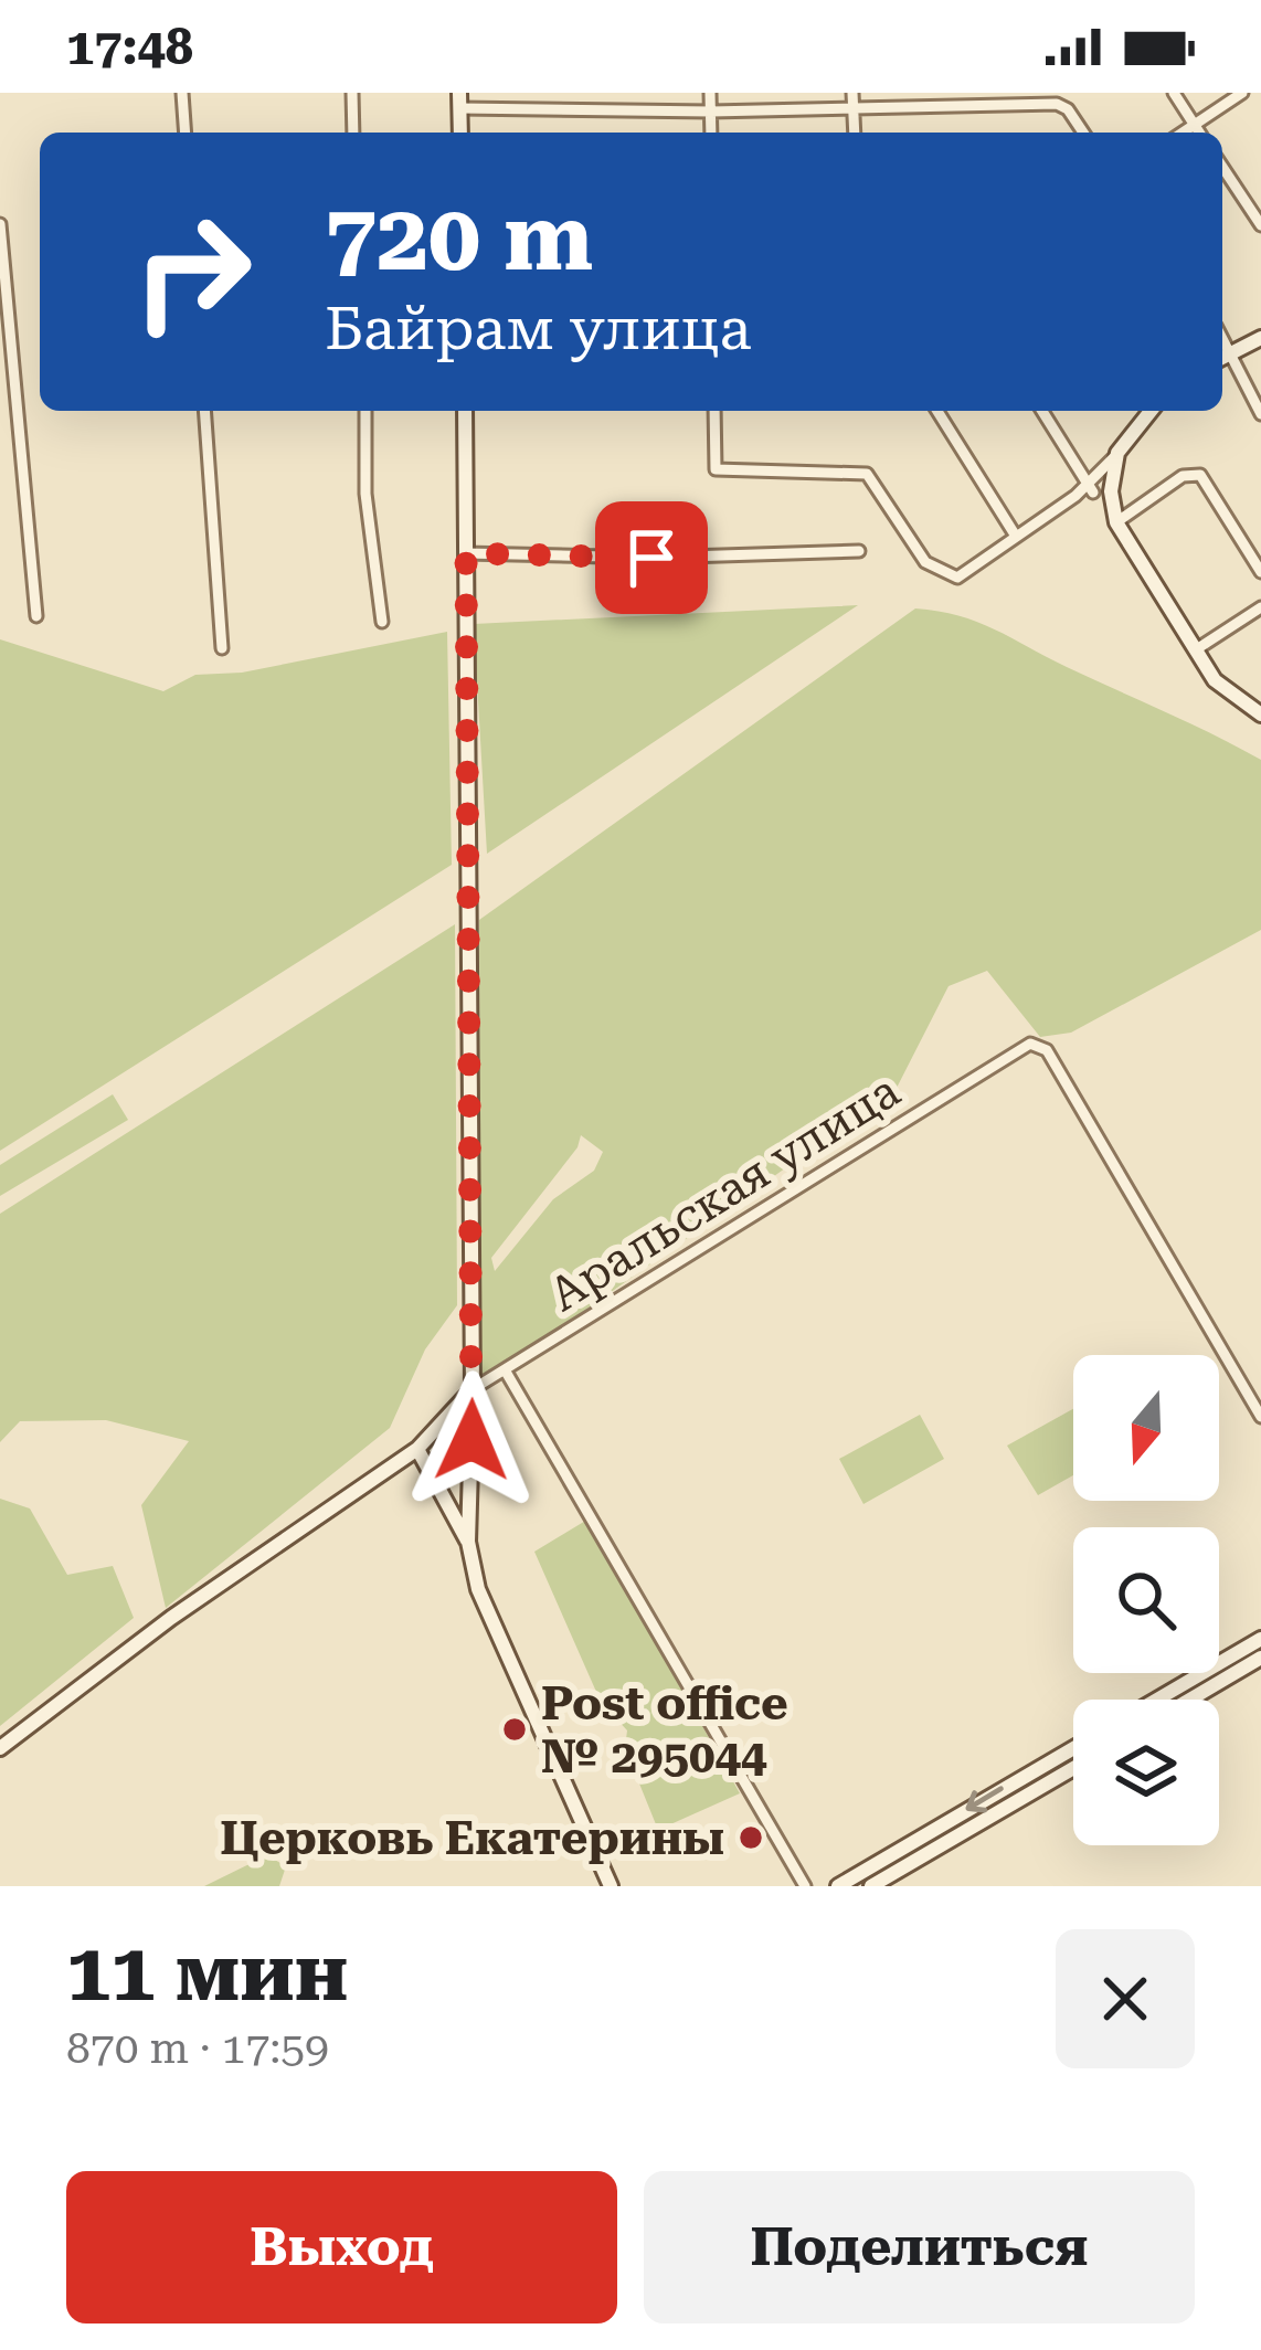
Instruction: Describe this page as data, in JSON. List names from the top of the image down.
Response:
{
  "streets": {
    "main road": ["Аральская улица"]
  },
  "places": ["Post office № 295044", "Церковь Екатерины"],
  "north": "bottom",
  "page": {
    "status": "17:48",
    "turn": ["720 m", "Байрам улица"],
    "heading": ["11 мин", "870 m · 17:59"],
    "buttons": ["Выход", "Поделиться"]
  }
}
